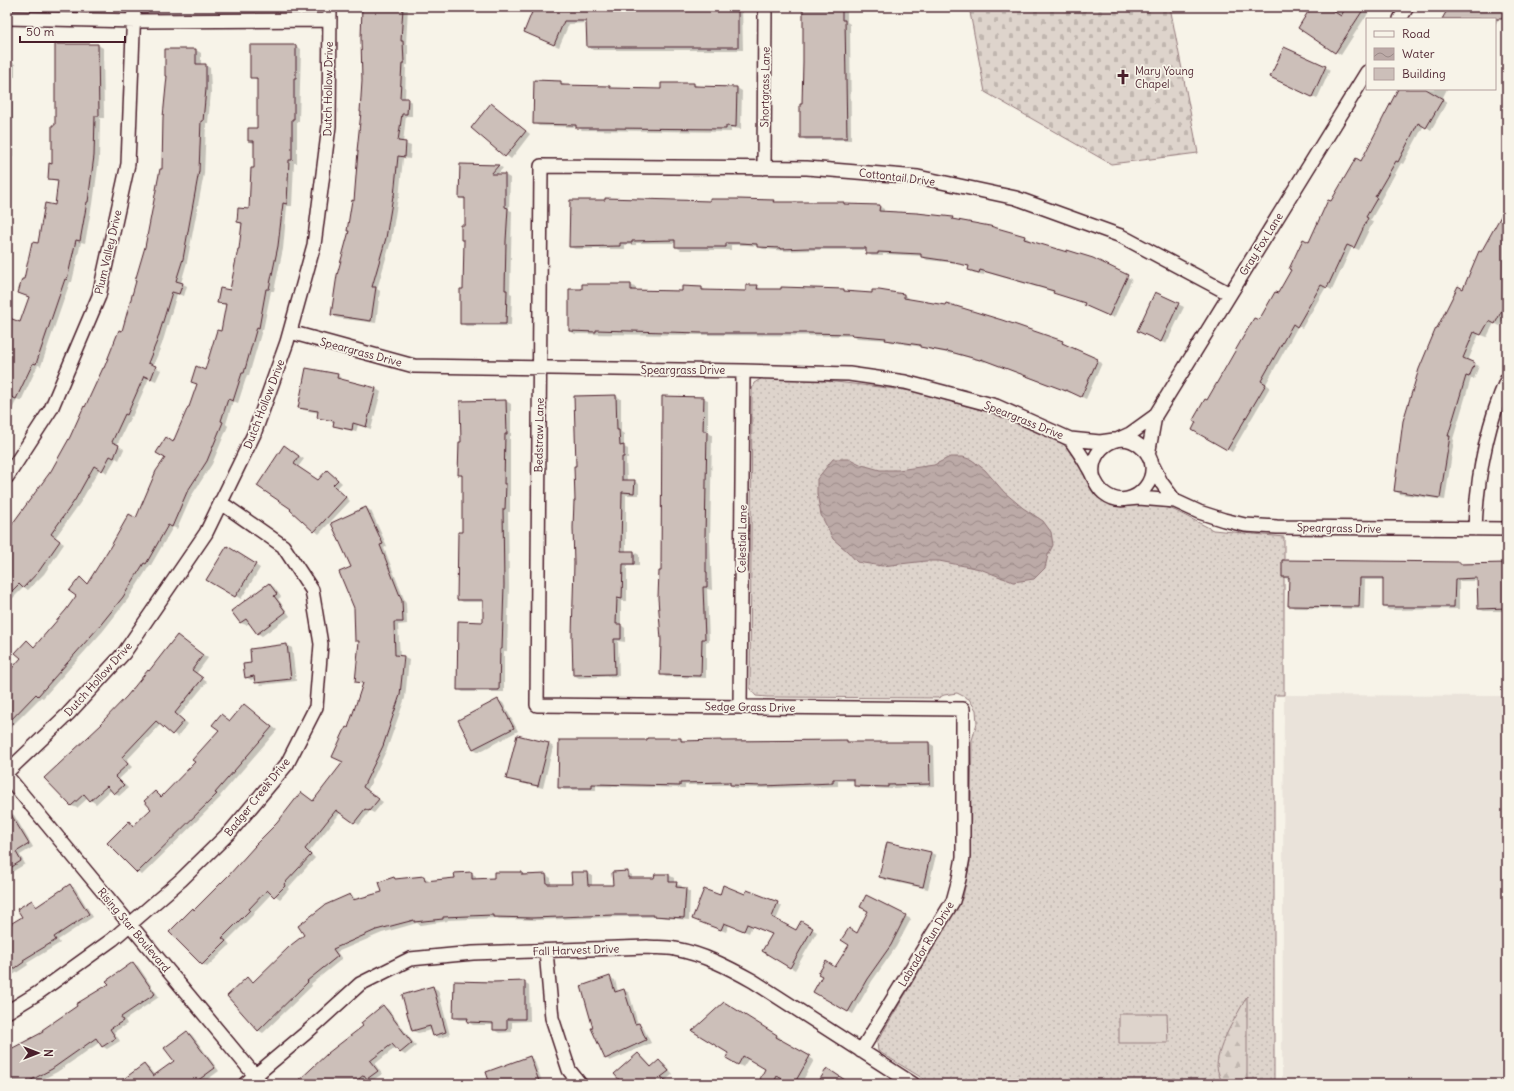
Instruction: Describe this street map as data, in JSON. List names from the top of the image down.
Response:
{
  "streets": {
    "street": [
      "Shortgrass Lane",
      "Dutch Hollow Drive",
      "Cottontail Drive",
      "Gray Fox Lane",
      "Plum Valley Drive",
      "Speargrass Drive",
      "Bedstraw Lane",
      "Celestial Lane",
      "Sedge Grass Drive",
      "Badger Creek Drive",
      "Rising Star Boulevard",
      "Labrador Run Drive",
      "Fall Harvest Drive"
    ]
  },
  "crossings": [
    ["Shortgrass Lane", "Cottontail Drive"],
    ["Dutch Hollow Drive", "Speargrass Drive"],
    ["Dutch Hollow Drive", "Badger Creek Drive"],
    ["Cottontail Drive", "Gray Fox Lane"],
    ["Cottontail Drive", "Bedstraw Lane"],
    ["Gray Fox Lane", "Speargrass Drive"],
    ["Speargrass Drive", "Bedstraw Lane"],
    ["Speargrass Drive", "Celestial Lane"],
    ["Bedstraw Lane", "Sedge Grass Drive"],
    ["Celestial Lane", "Sedge Grass Drive"],
    ["Sedge Grass Drive", "Labrador Run Drive"],
    ["Badger Creek Drive", "Rising Star Boulevard"],
    ["Rising Star Boulevard", "Fall Harvest Drive"],
    ["Labrador Run Drive", "Fall Harvest Drive"]
  ],
  "places": {
    "church": ["Mary Young Chapel"]
  },
  "legend": ["Road", "Water", "Building"],
  "scale_bar": "50 m",
  "north": "right"
}
